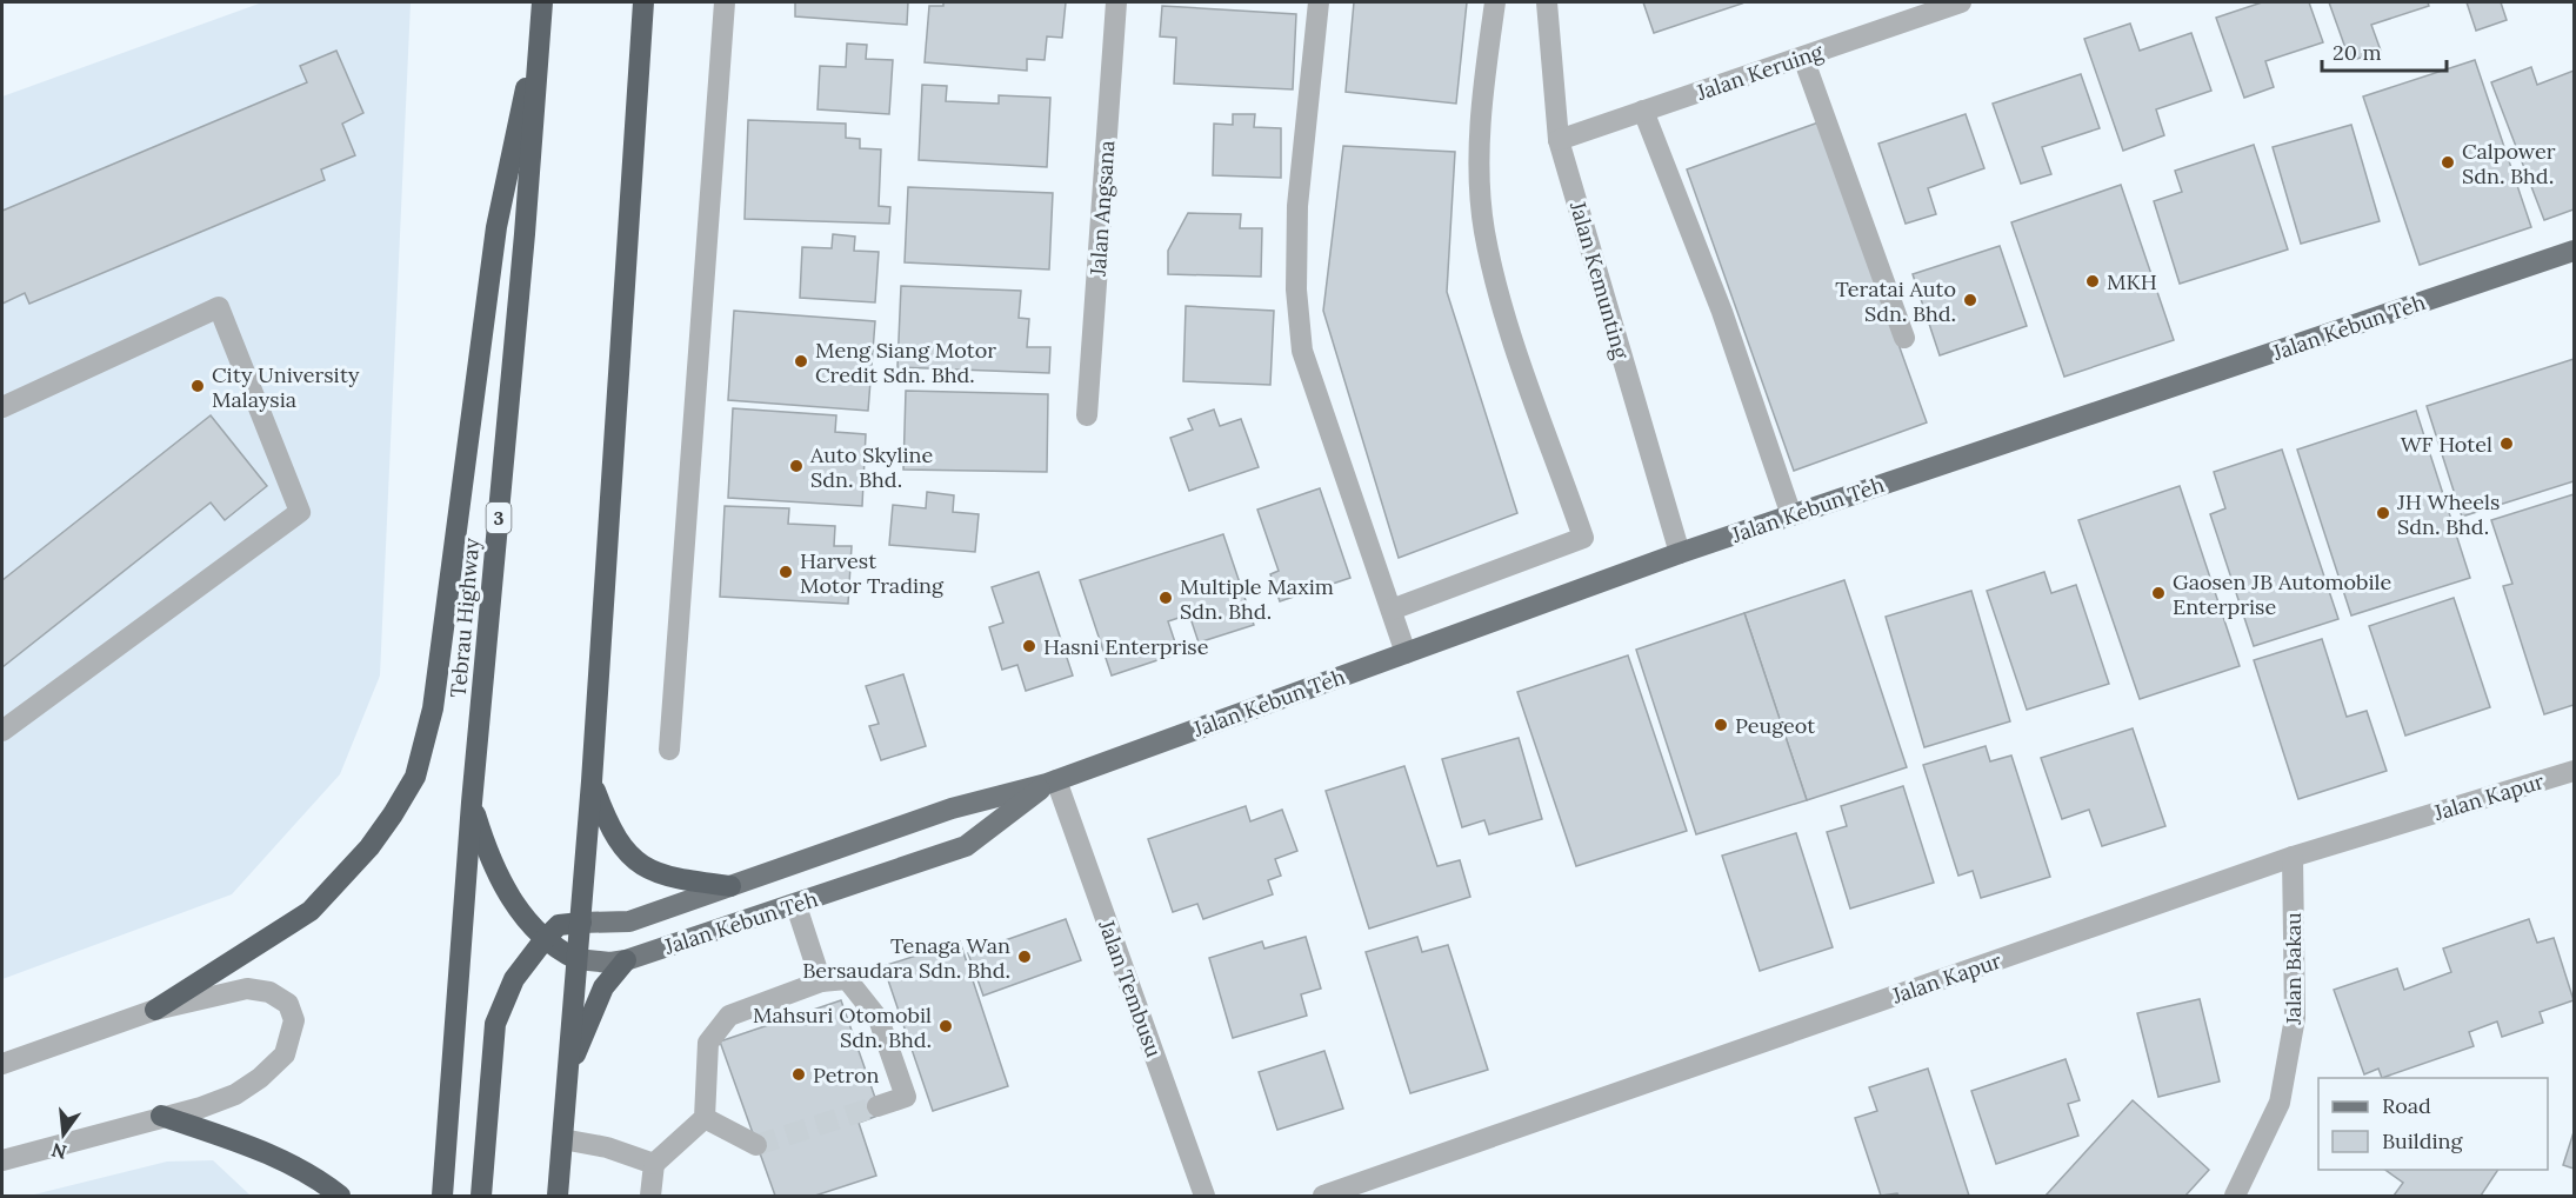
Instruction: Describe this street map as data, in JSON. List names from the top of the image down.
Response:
{
  "streets": {
    "highway": ["3", "Tebrau Highway"],
    "main road": ["Jalan Kebun Teh"],
    "street": [
      "Jalan Keruing",
      "Jalan Angsana",
      "Jalan Kemunting",
      "Jalan Kapur",
      "Jalan Bakau",
      "Jalan Tembusu"
    ]
  },
  "crossings": [
    ["Jalan Keruing", "Jalan Kemunting"],
    ["Jalan Kemunting", "Jalan Kebun Teh"],
    ["Jalan Kebun Teh", "Jalan Tembusu"],
    ["Jalan Kapur", "Jalan Bakau"]
  ],
  "places": [
    "Calpower Sdn. Bhd.",
    "MKH",
    "Teratai Auto Sdn. Bhd.",
    "Meng Siang Motor Credit Sdn. Bhd.",
    "City University Malaysia",
    "WF Hotel",
    "Auto Skyline Sdn. Bhd.",
    "JH Wheels Sdn. Bhd.",
    "Harvest Motor Trading",
    "Gaosen JB Automobile Enterprise",
    "Multiple Maxim Sdn. Bhd.",
    "Hasni Enterprise",
    "Peugeot",
    "Tenaga Wan Bersaudara Sdn. Bhd.",
    "Mahsuri Otomobil Sdn. Bhd.",
    "Petron"
  ],
  "legend": ["Road", "Building"],
  "scale_bar": "20 m",
  "north": "bottom"
}
